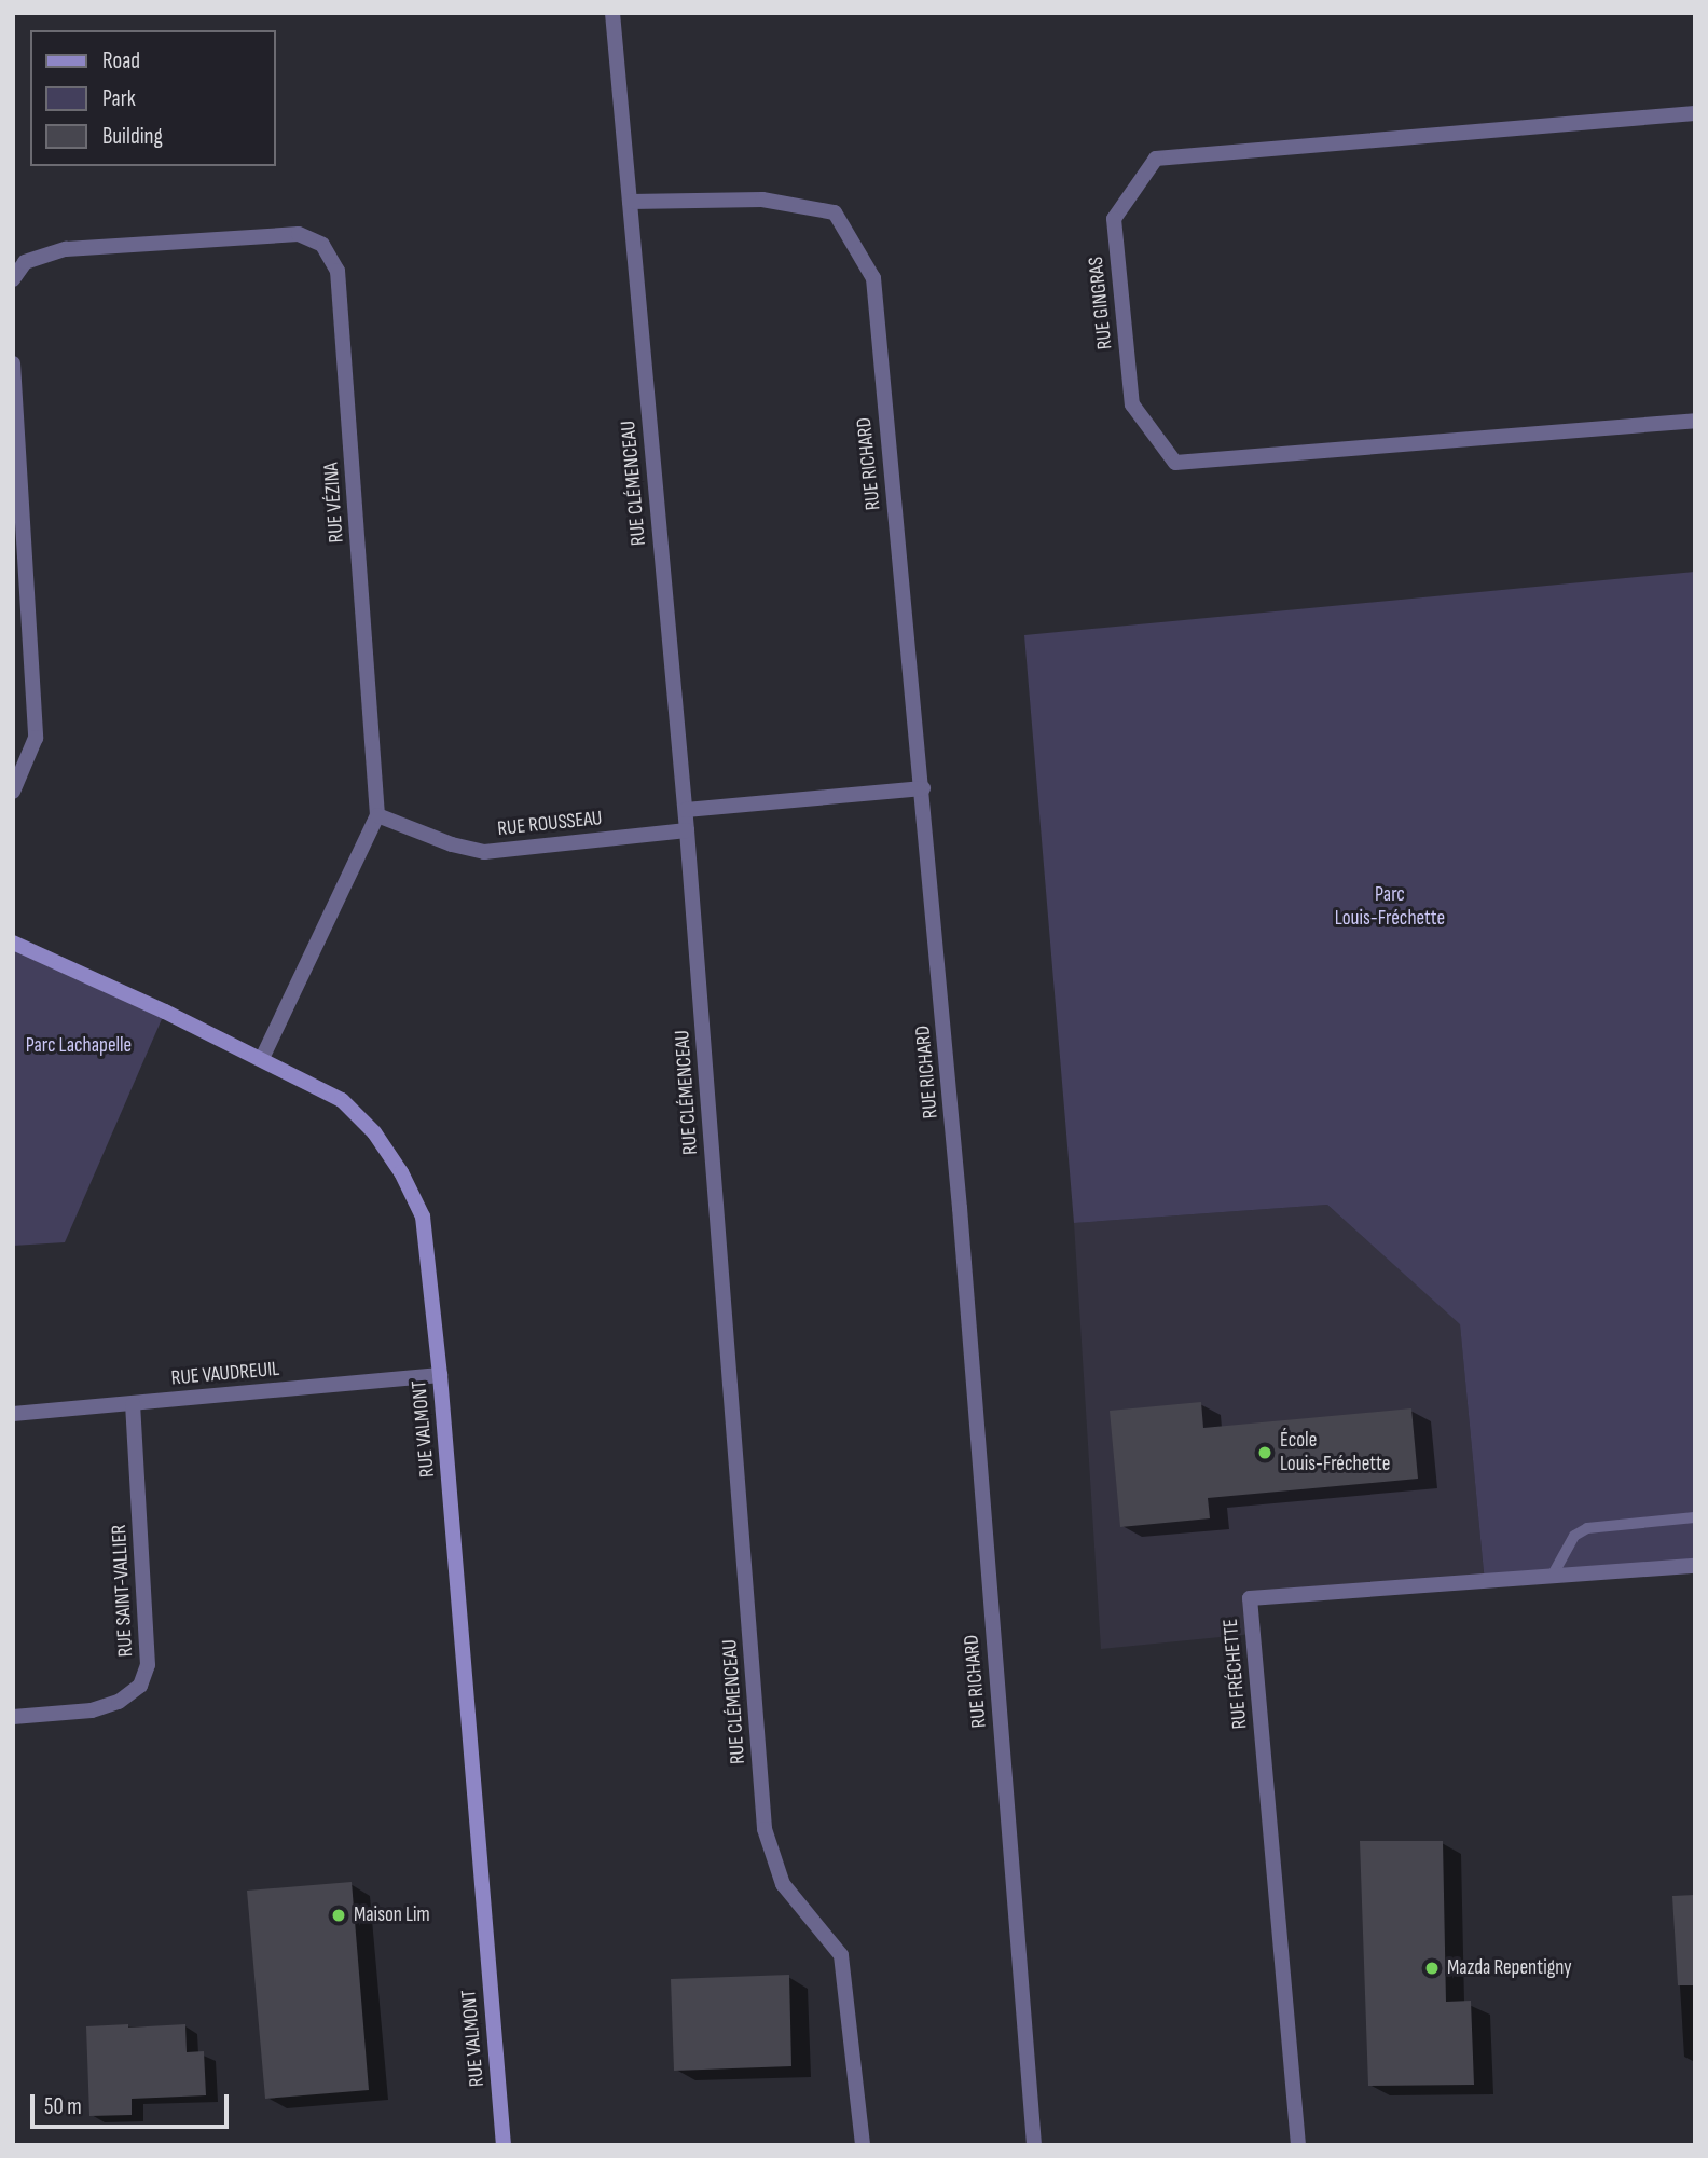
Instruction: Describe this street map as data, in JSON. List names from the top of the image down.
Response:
{
  "streets": {
    "street": [
      "RUE GINGRAS",
      "RUE RICHARD",
      "RUE CLÉMENCEAU",
      "RUE VÉZINA",
      "RUE ROUSSEAU",
      "RUE VAUDREUIL",
      "RUE VALMONT",
      "RUE SAINT-VALLIER",
      "RUE FRÉCHETTE"
    ]
  },
  "crossings": [
    ["RUE RICHARD", "RUE CLÉMENCEAU"],
    ["RUE CLÉMENCEAU", "RUE ROUSSEAU"],
    ["RUE VÉZINA", "RUE ROUSSEAU"],
    ["RUE VÉZINA", "RUE VALMONT"],
    ["RUE VAUDREUIL", "RUE VALMONT"],
    ["RUE VAUDREUIL", "RUE SAINT-VALLIER"]
  ],
  "parks": ["Parc Louis-Fréchette", "Parc Lachapelle"],
  "places": ["École Louis-Fréchette", "Maison Lim", "Mazda Repentigny"],
  "legend": ["Road", "Park", "Building"],
  "scale_bar": "50 m"
}
